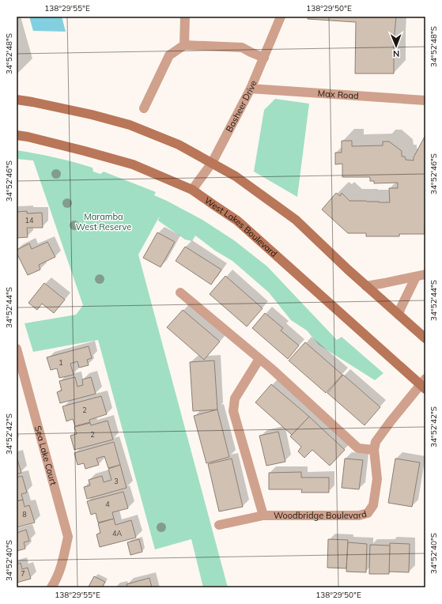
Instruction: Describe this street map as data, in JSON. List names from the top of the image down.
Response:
{
  "streets": {
    "main road": ["West Lakes Boulevard"],
    "street": [
      "Max Road",
      "Basheer Drive",
      "Sea Lake Court",
      "Woodbridge Boulevard"
    ]
  },
  "crossings": [
    ["Max Road", "Basheer Drive"],
    ["Basheer Drive", "West Lakes Boulevard"],
    ["West Lakes Boulevard", "Woodbridge Boulevard"]
  ],
  "parks": ["Maramba West Reserve"],
  "house_numbers": [
    "14",
    "1",
    "2",
    "2",
    "3",
    "4",
    "8",
    "4A",
    "7"
  ],
  "north": "bottom",
  "coordinates": [
    "138°29'55\"E",
    "138°29'50\"E",
    "34°52'48\"S",
    "34°52'46\"S",
    "34°52'44\"S",
    "34°52'42\"S",
    "34°52'40\"S"
  ]
}
